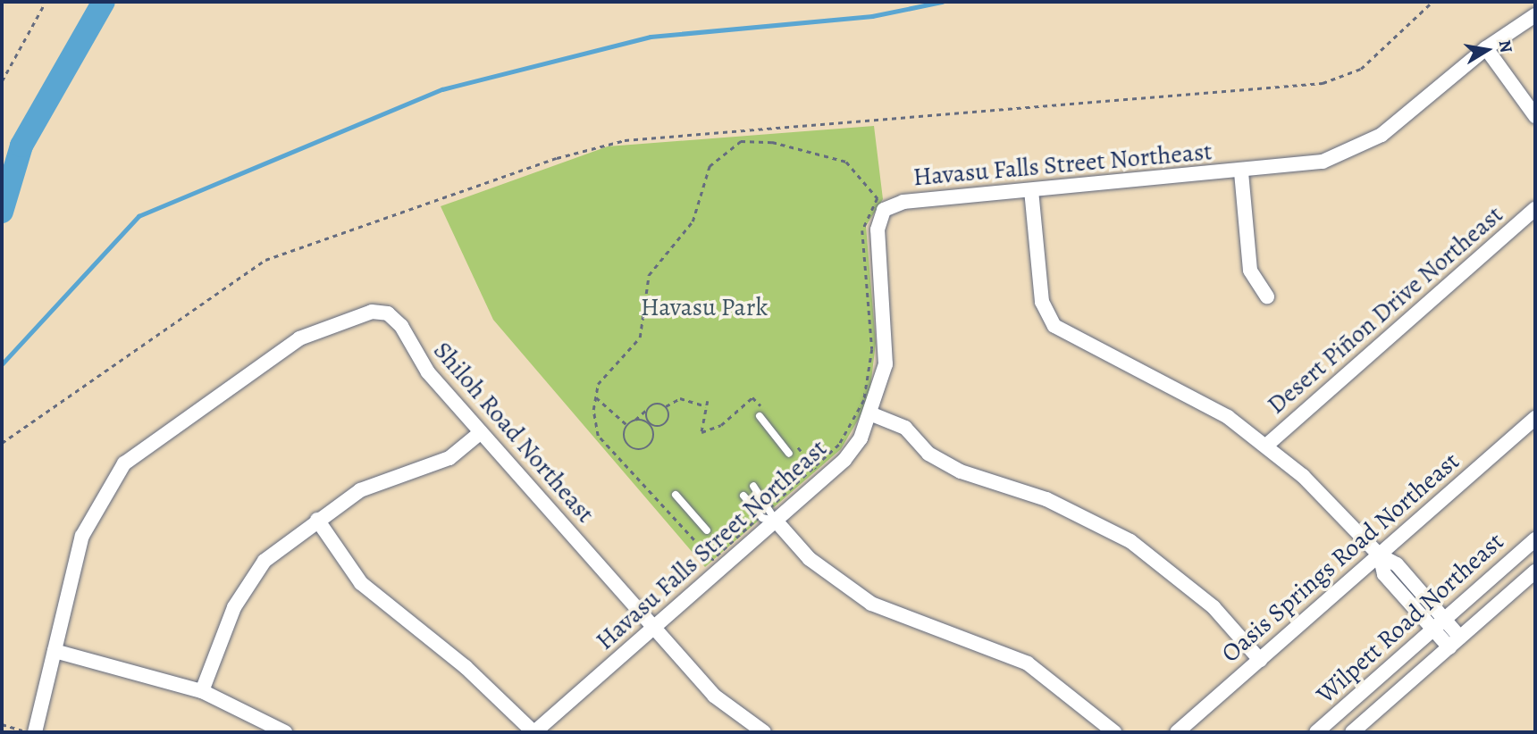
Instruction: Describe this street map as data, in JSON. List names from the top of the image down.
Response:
{
  "streets": {
    "street": [
      "Havasu Falls Street Northeast",
      "Desert Piñon Drive Northeast",
      "Shiloh Road Northeast",
      "Oasis Springs Road Northeast",
      "Wilpett Road Northeast"
    ]
  },
  "crossings": [
    ["Havasu Falls Street Northeast", "Shiloh Road Northeast"]
  ],
  "parks": ["Havasu Park"],
  "north": "right"
}
